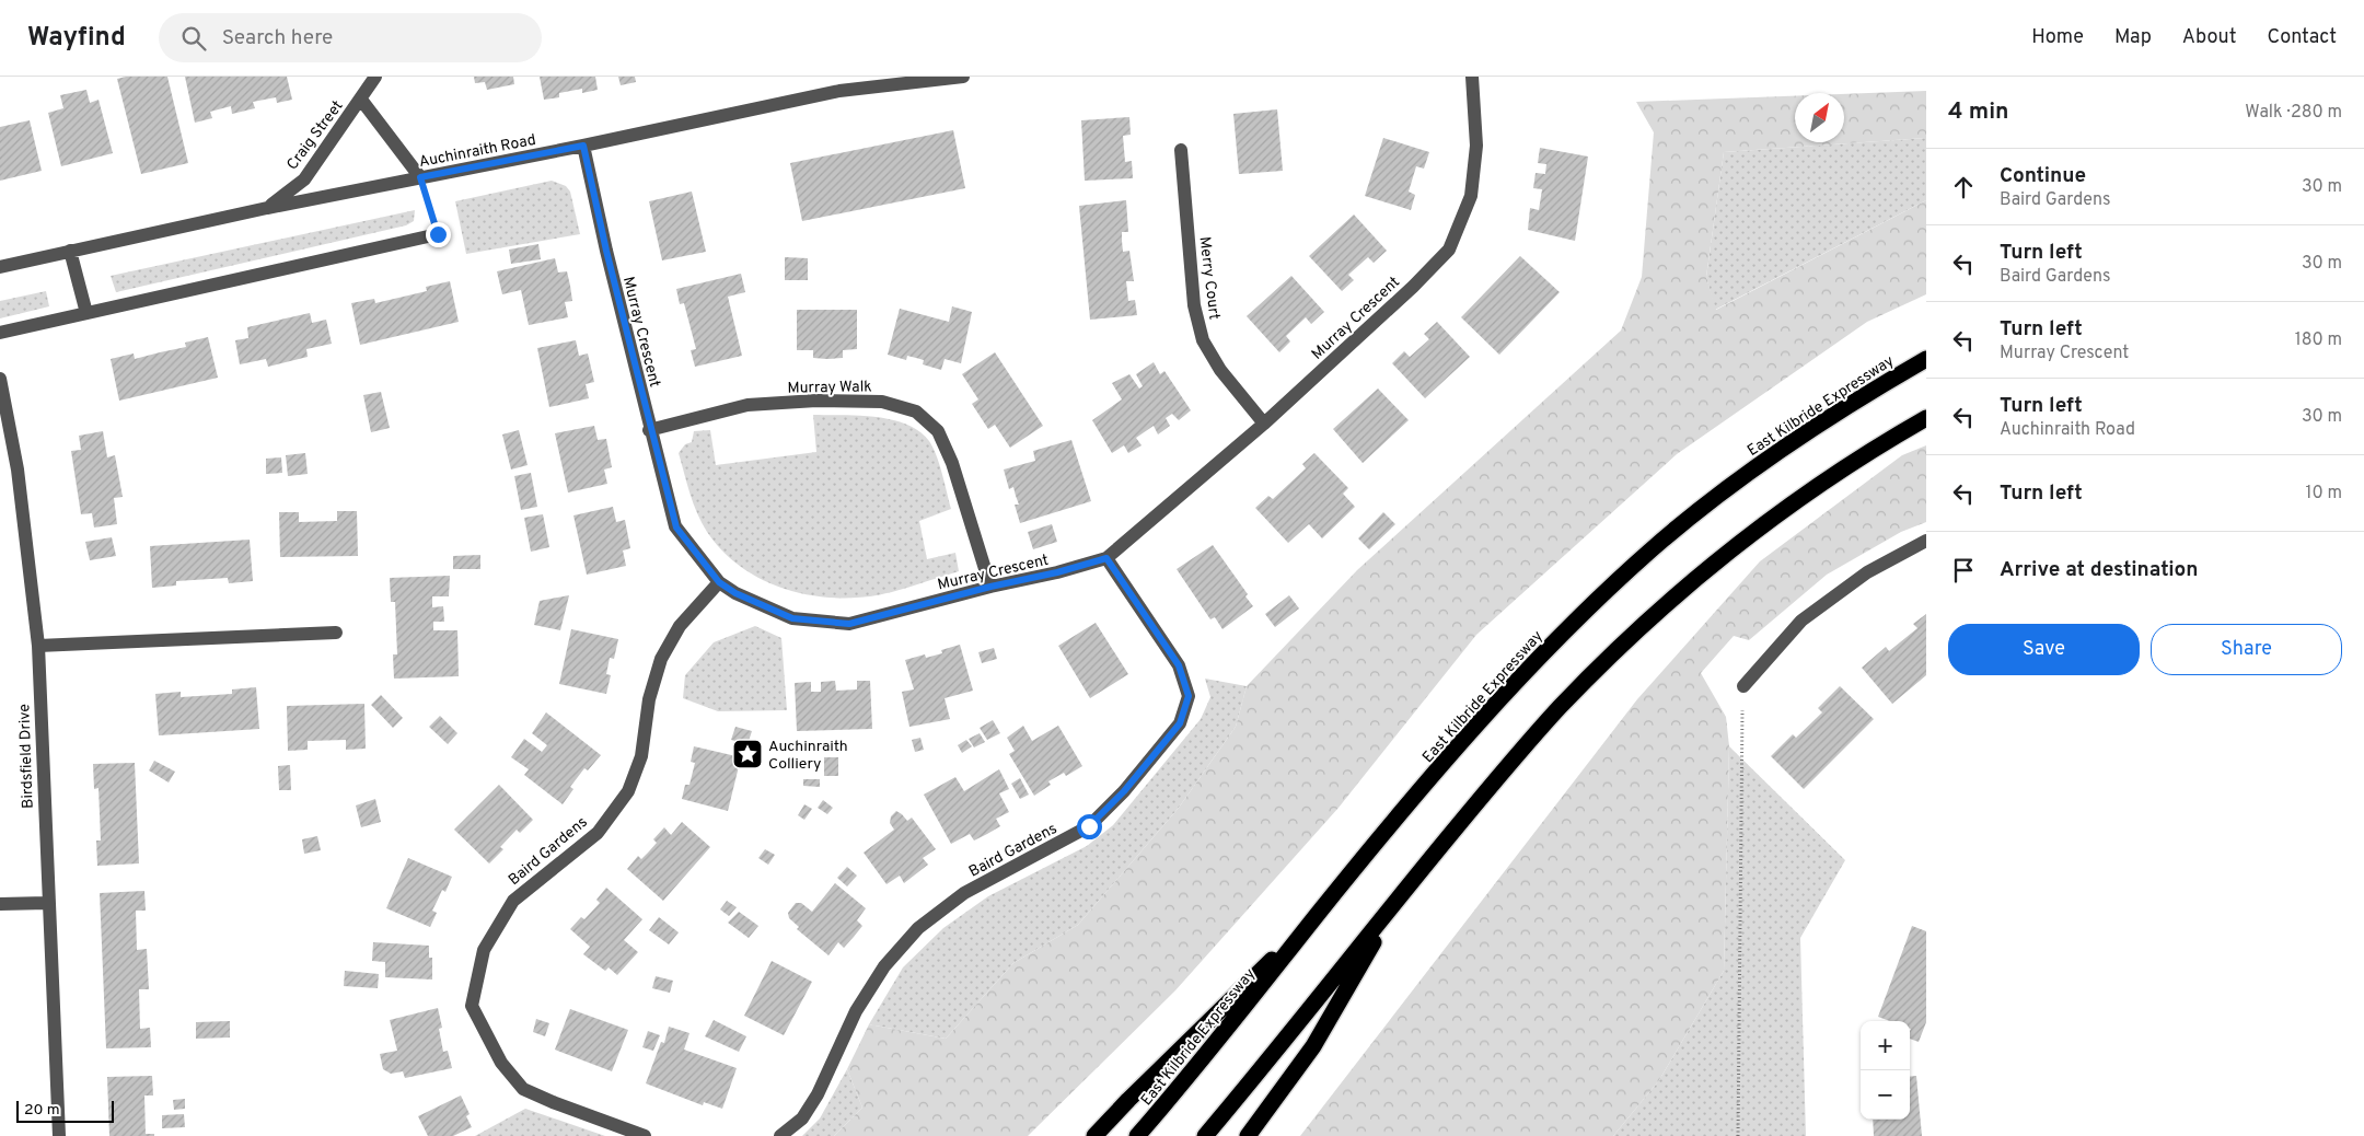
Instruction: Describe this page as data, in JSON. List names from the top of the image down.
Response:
{
  "streets": {
    "highway": ["East Kilbride Expressway"],
    "street": [
      "Craig Street",
      "Auchinraith Road",
      "Merry Court",
      "Murray Crescent",
      "Murray Walk",
      "Birdsfield Drive",
      "Baird Gardens"
    ]
  },
  "crossings": [
    ["Craig Street", "Auchinraith Road"],
    ["Auchinraith Road", "Murray Crescent"],
    ["Merry Court", "Murray Crescent"],
    ["Murray Crescent", "Murray Walk"],
    ["Murray Crescent", "Baird Gardens"]
  ],
  "places": {
    "place": ["Auchinraith Colliery"]
  },
  "scale_bar": "20 m",
  "north": "top right",
  "page": {
    "header": "Wayfind",
    "search": "Search here",
    "nav": [
      "Home",
      "Map",
      "About",
      "Contact"
    ],
    "heading": ["4 min", "Walk · 280 m"],
    "list": [
      ["Continue", "Baird Gardens", "30 m"],
      ["Turn left", "Baird Gardens", "30 m"],
      ["Turn left", "Murray Crescent", "180 m"],
      ["Turn left", "Auchinraith Road", "30 m"],
      ["Turn left", "10 m"],
      "Arrive at destination"
    ],
    "buttons": ["Save", "Share"],
    "map_buttons": ["+", "−"],
    "scale": "20 m"
  }
}
